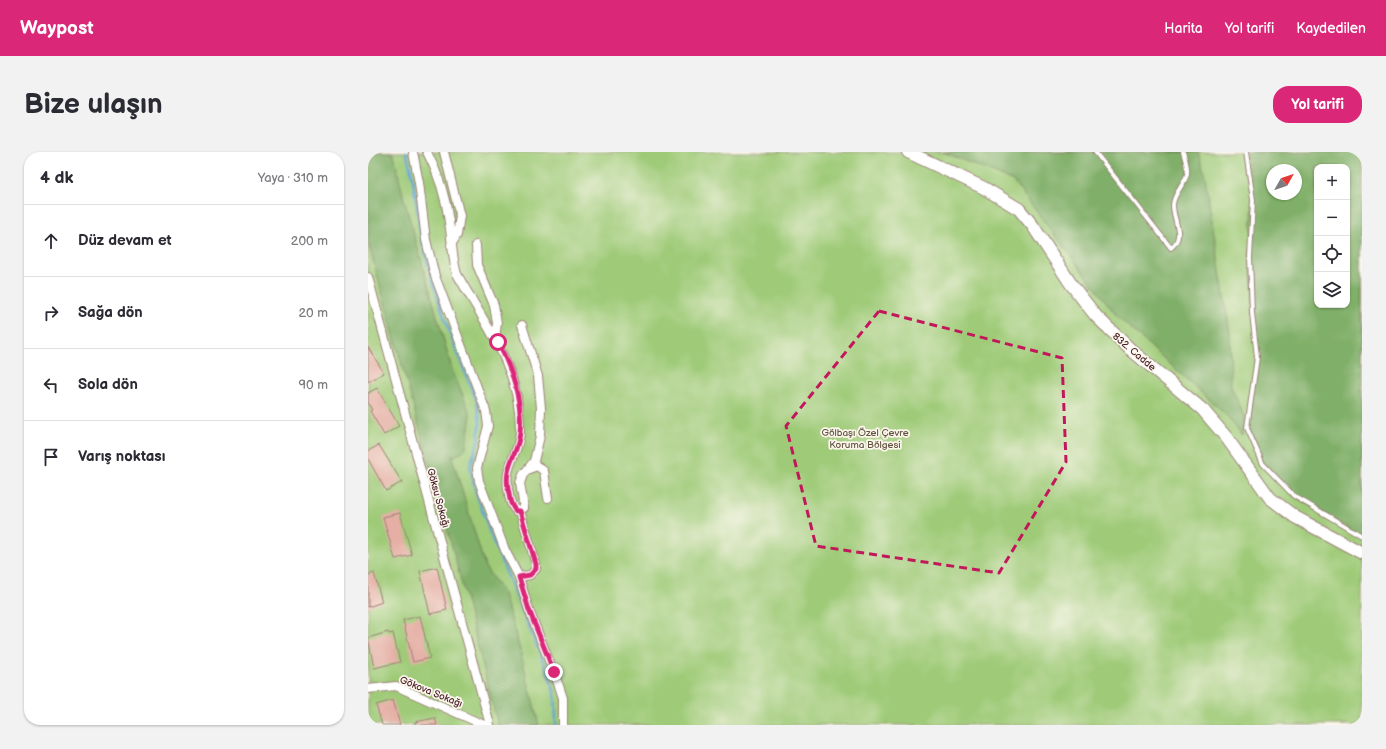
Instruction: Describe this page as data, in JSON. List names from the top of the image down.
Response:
{
  "streets": {
    "street": ["832. Cadde", "Göksu Sokağı", "Gökova Sokağı"]
  },
  "parks": ["Gölbaşı Özel Çevre Koruma Bölgesi"],
  "north": "top right",
  "page": {
    "header": "Waypost",
    "nav": ["Harita", "Yol tarifi", "Kaydedilen"],
    "buttons": "Yol tarifi",
    "title": "Bize ulaşın",
    "heading": ["4 dk", "Yaya · 310 m"],
    "map_buttons": ["+", "−"],
    "list": [
      ["Düz devam et", "200 m"],
      ["Sağa dön", "20 m"],
      ["Sola dön", "90 m"],
      "Varış noktası"
    ]
  }
}
